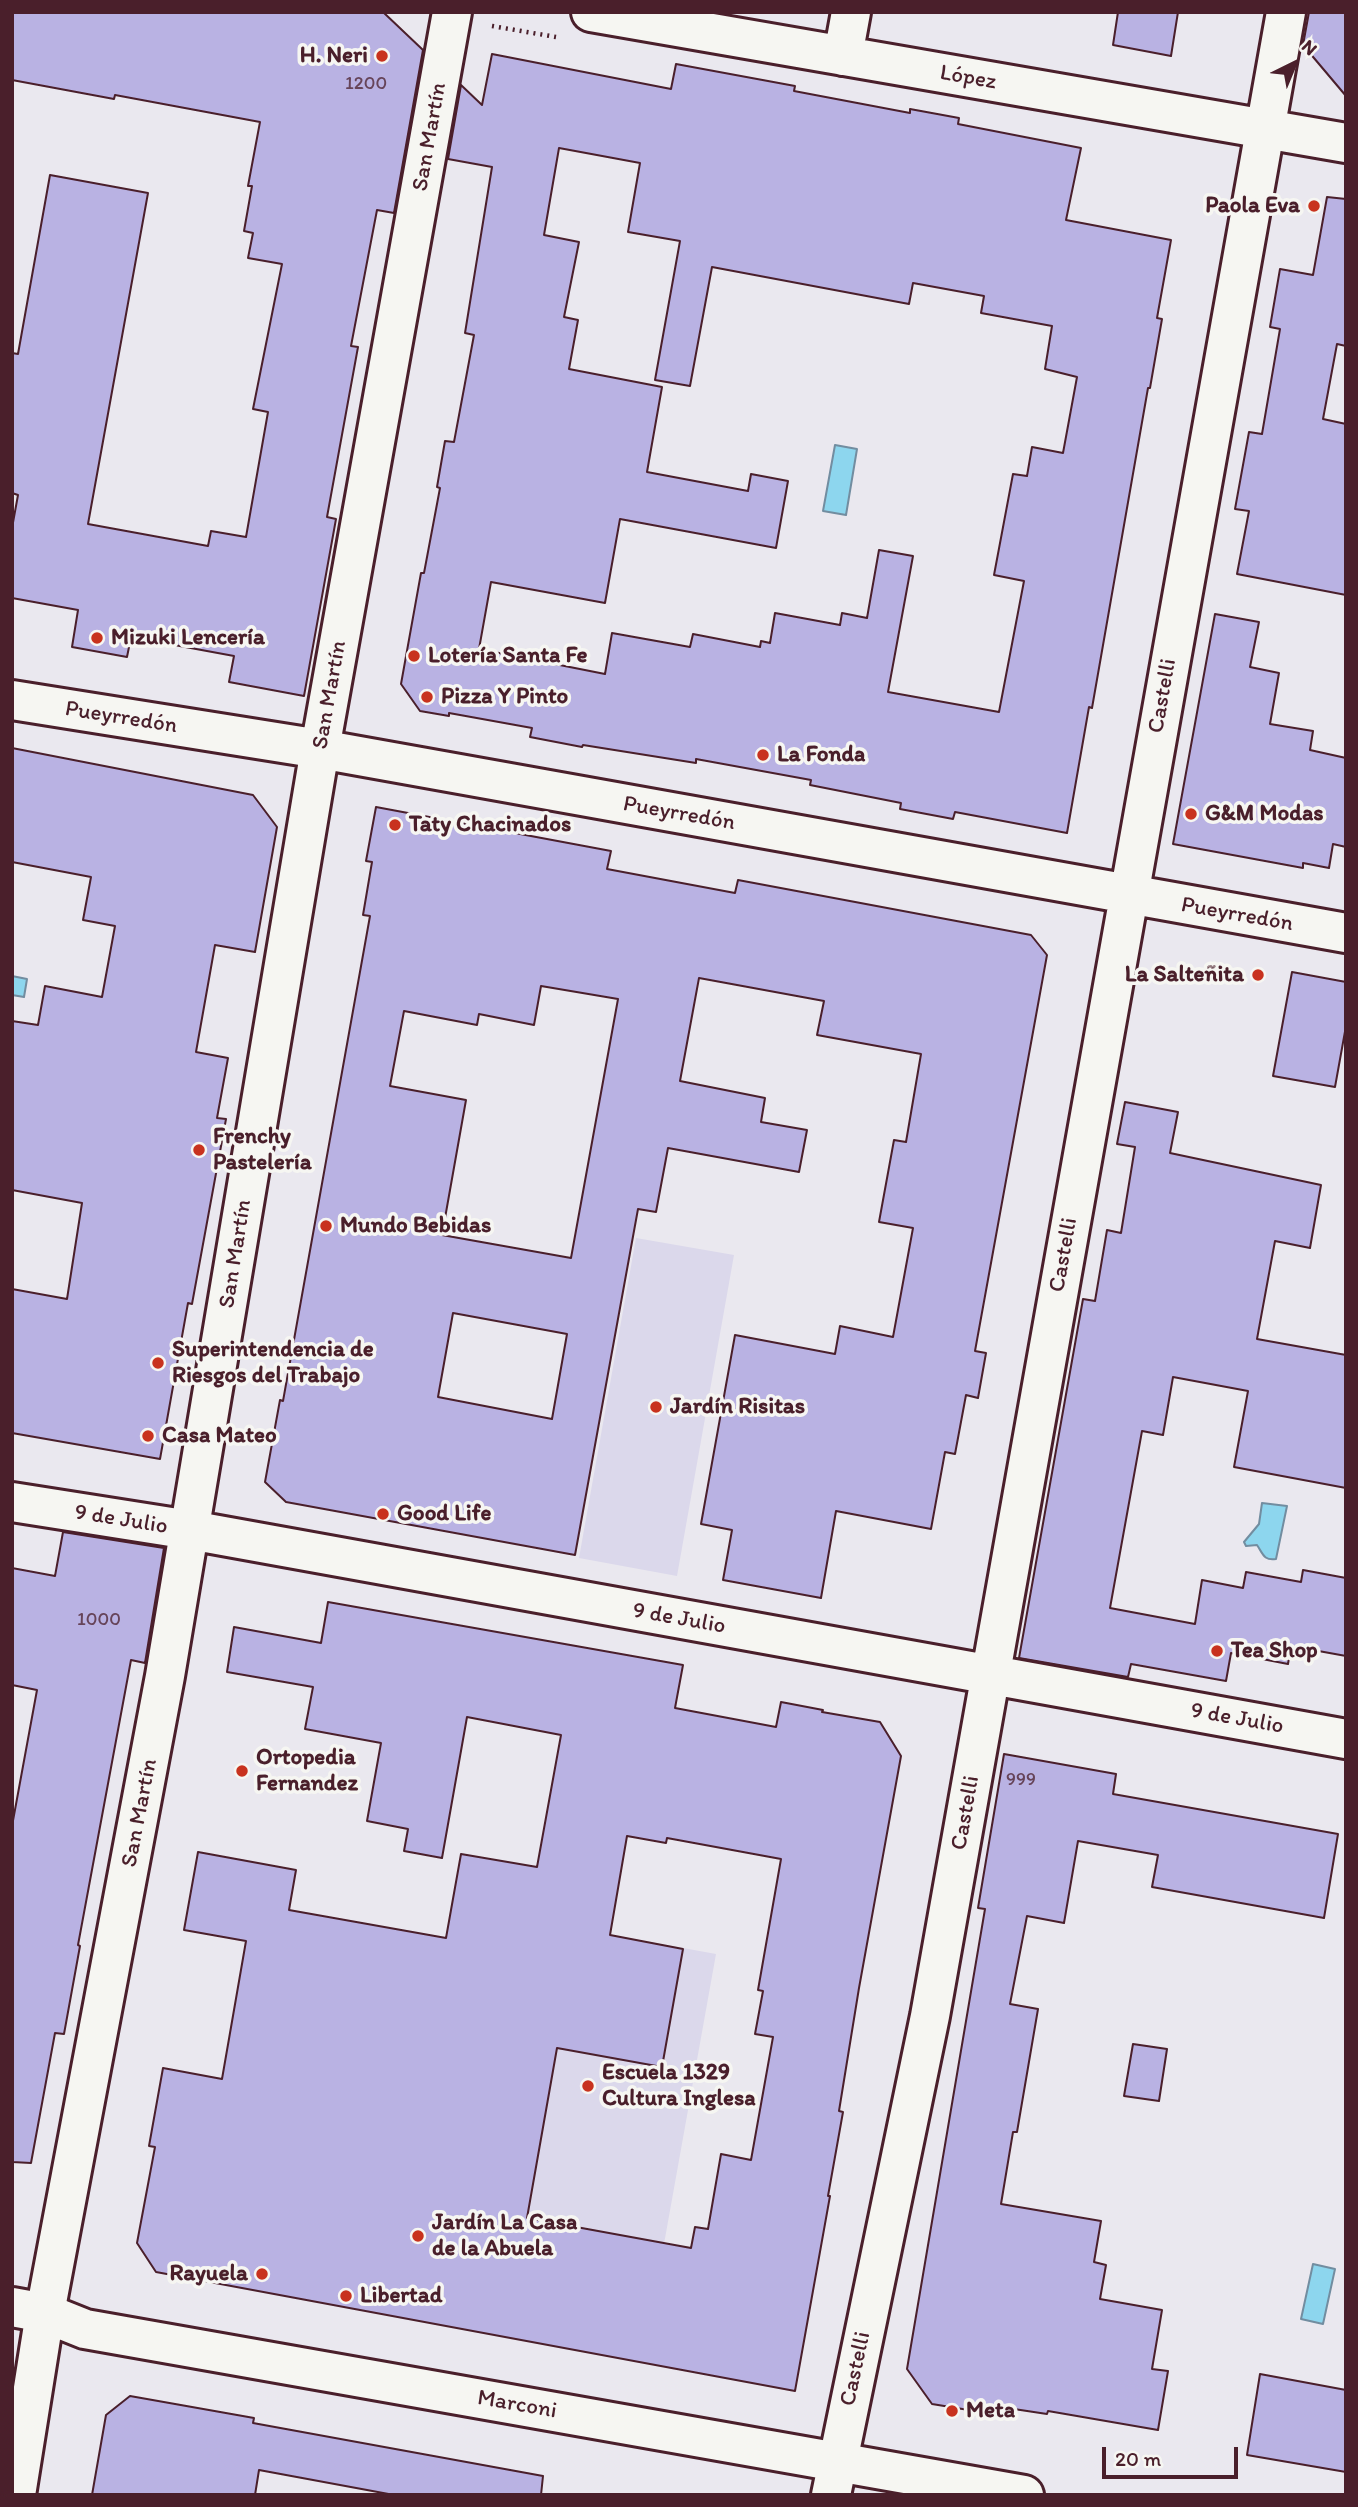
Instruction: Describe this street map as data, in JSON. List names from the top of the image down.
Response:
{
  "streets": {
    "street": [
      "López",
      "San Martín",
      "Castelli",
      "Pueyrredón",
      "9 de Julio",
      "Marconi"
    ]
  },
  "crossings": [
    ["López", "Castelli"],
    ["San Martín", "Pueyrredón"],
    ["San Martín", "9 de Julio"],
    ["San Martín", "Marconi"],
    ["Castelli", "Pueyrredón"],
    ["Castelli", "9 de Julio"],
    ["Castelli", "Marconi"]
  ],
  "places": [
    "H. Neri",
    "Paola Eva",
    "Mizuki Lencería",
    "Lotería Santa Fe",
    "Pizza Y Pinto",
    "La Fonda",
    "G&M Modas",
    "Taty Chacinados",
    "La Salteñita",
    "Frenchy Pastelería",
    "Mundo Bebidas",
    "Superintendencia de Riesgos del Trabajo",
    "Jardín Risitas",
    "Casa Mateo",
    "Good Life",
    "Tea Shop",
    "Ortopedia Fernandez",
    "Escuela 1329 Cultura Inglesa",
    "Jardín La Casa de la Abuela",
    "Rayuela",
    "Libertad",
    "Meta"
  ],
  "house_numbers": ["1200", "1000", "999"],
  "scale_bar": "20 m",
  "north": "top right"
}
